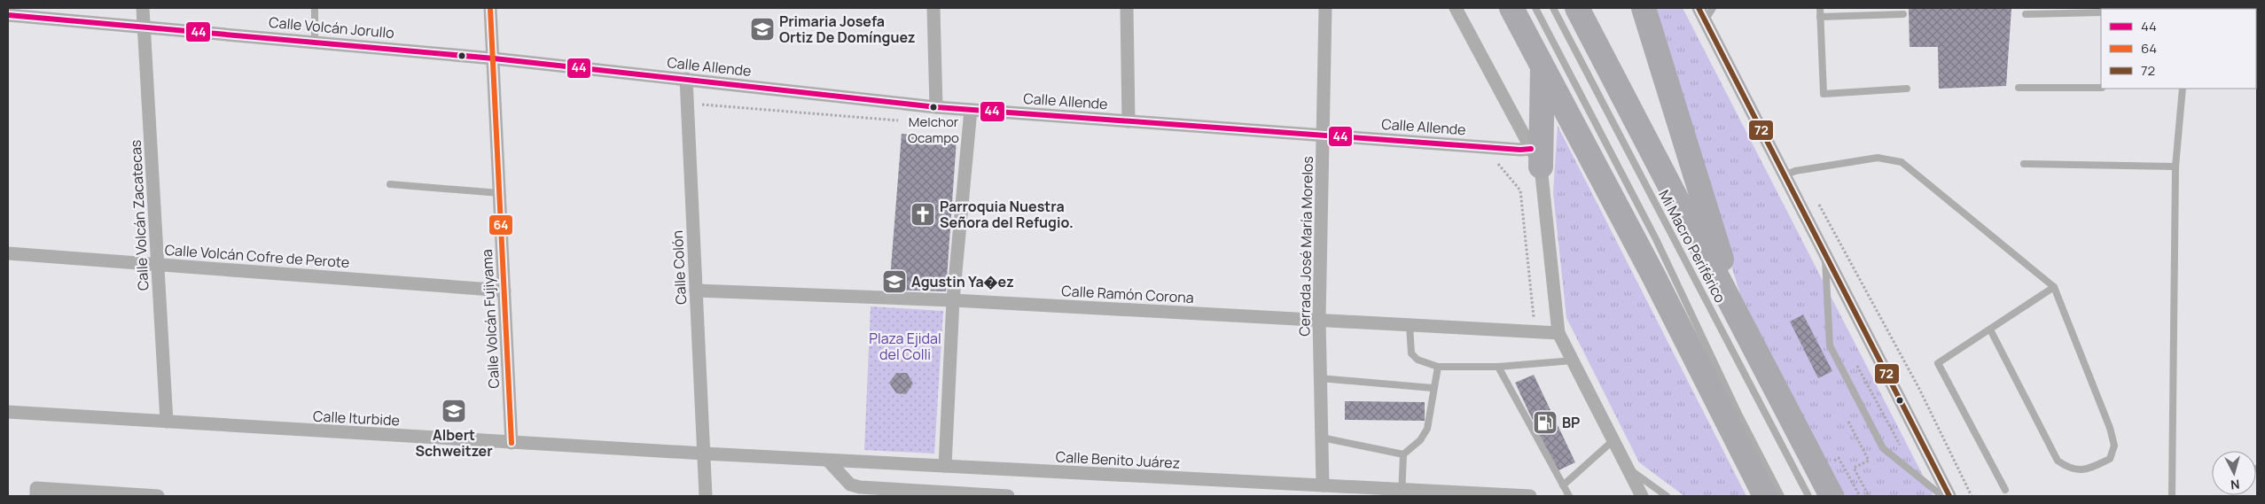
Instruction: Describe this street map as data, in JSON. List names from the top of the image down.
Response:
{
  "streets": {
    "street": [
      "Calle Volcán Jorullo",
      "Calle Allende",
      "Calle Volcán Zacatecas",
      "Cerrada José María Morelos",
      "Calle Volcán Cofre de Perote",
      "Calle Colón",
      "Calle Ramón Corona",
      "Calle Volcán Fujiyama",
      "Calle Iturbide",
      "Calle Benito Juárez"
    ],
    "lane": ["Mi Macro Periférico"]
  },
  "crossings": [
    ["Calle Volcán Jorullo", "Calle Allende"],
    ["Calle Volcán Jorullo", "Calle Volcán Zacatecas"],
    ["Calle Volcán Jorullo", "Calle Volcán Fujiyama"],
    ["Calle Allende", "Cerrada José María Morelos"],
    ["Calle Allende", "Calle Colón"],
    ["Calle Allende", "Calle Volcán Fujiyama"],
    ["Calle Volcán Zacatecas", "Calle Volcán Cofre de Perote"],
    ["Calle Volcán Zacatecas", "Calle Iturbide"],
    ["Cerrada José María Morelos", "Calle Ramón Corona"],
    ["Cerrada José María Morelos", "Calle Benito Juárez"],
    ["Calle Volcán Cofre de Perote", "Calle Volcán Fujiyama"],
    ["Calle Colón", "Calle Ramón Corona"],
    ["Calle Colón", "Calle Iturbide"],
    ["Calle Colón", "Calle Benito Juárez"],
    ["Calle Volcán Fujiyama", "Calle Iturbide"],
    ["Calle Iturbide", "Calle Benito Juárez"]
  ],
  "parks": ["Plaza Ejidal del Colli"],
  "places": {
    "school or university": ["Primaria Josefa Ortiz De Domínguez", "Agustin Ya�ez", "Albert Schweitzer"],
    "other": ["Melchor Ocampo"],
    "church": ["Parroquia Nuestra Señora del Refugio."],
    "fuel station": ["BP"]
  },
  "lines": ["transit line 64", "transit line 72", "transit line 44"],
  "legend": ["44", "64", "72"],
  "north": "bottom"
}
